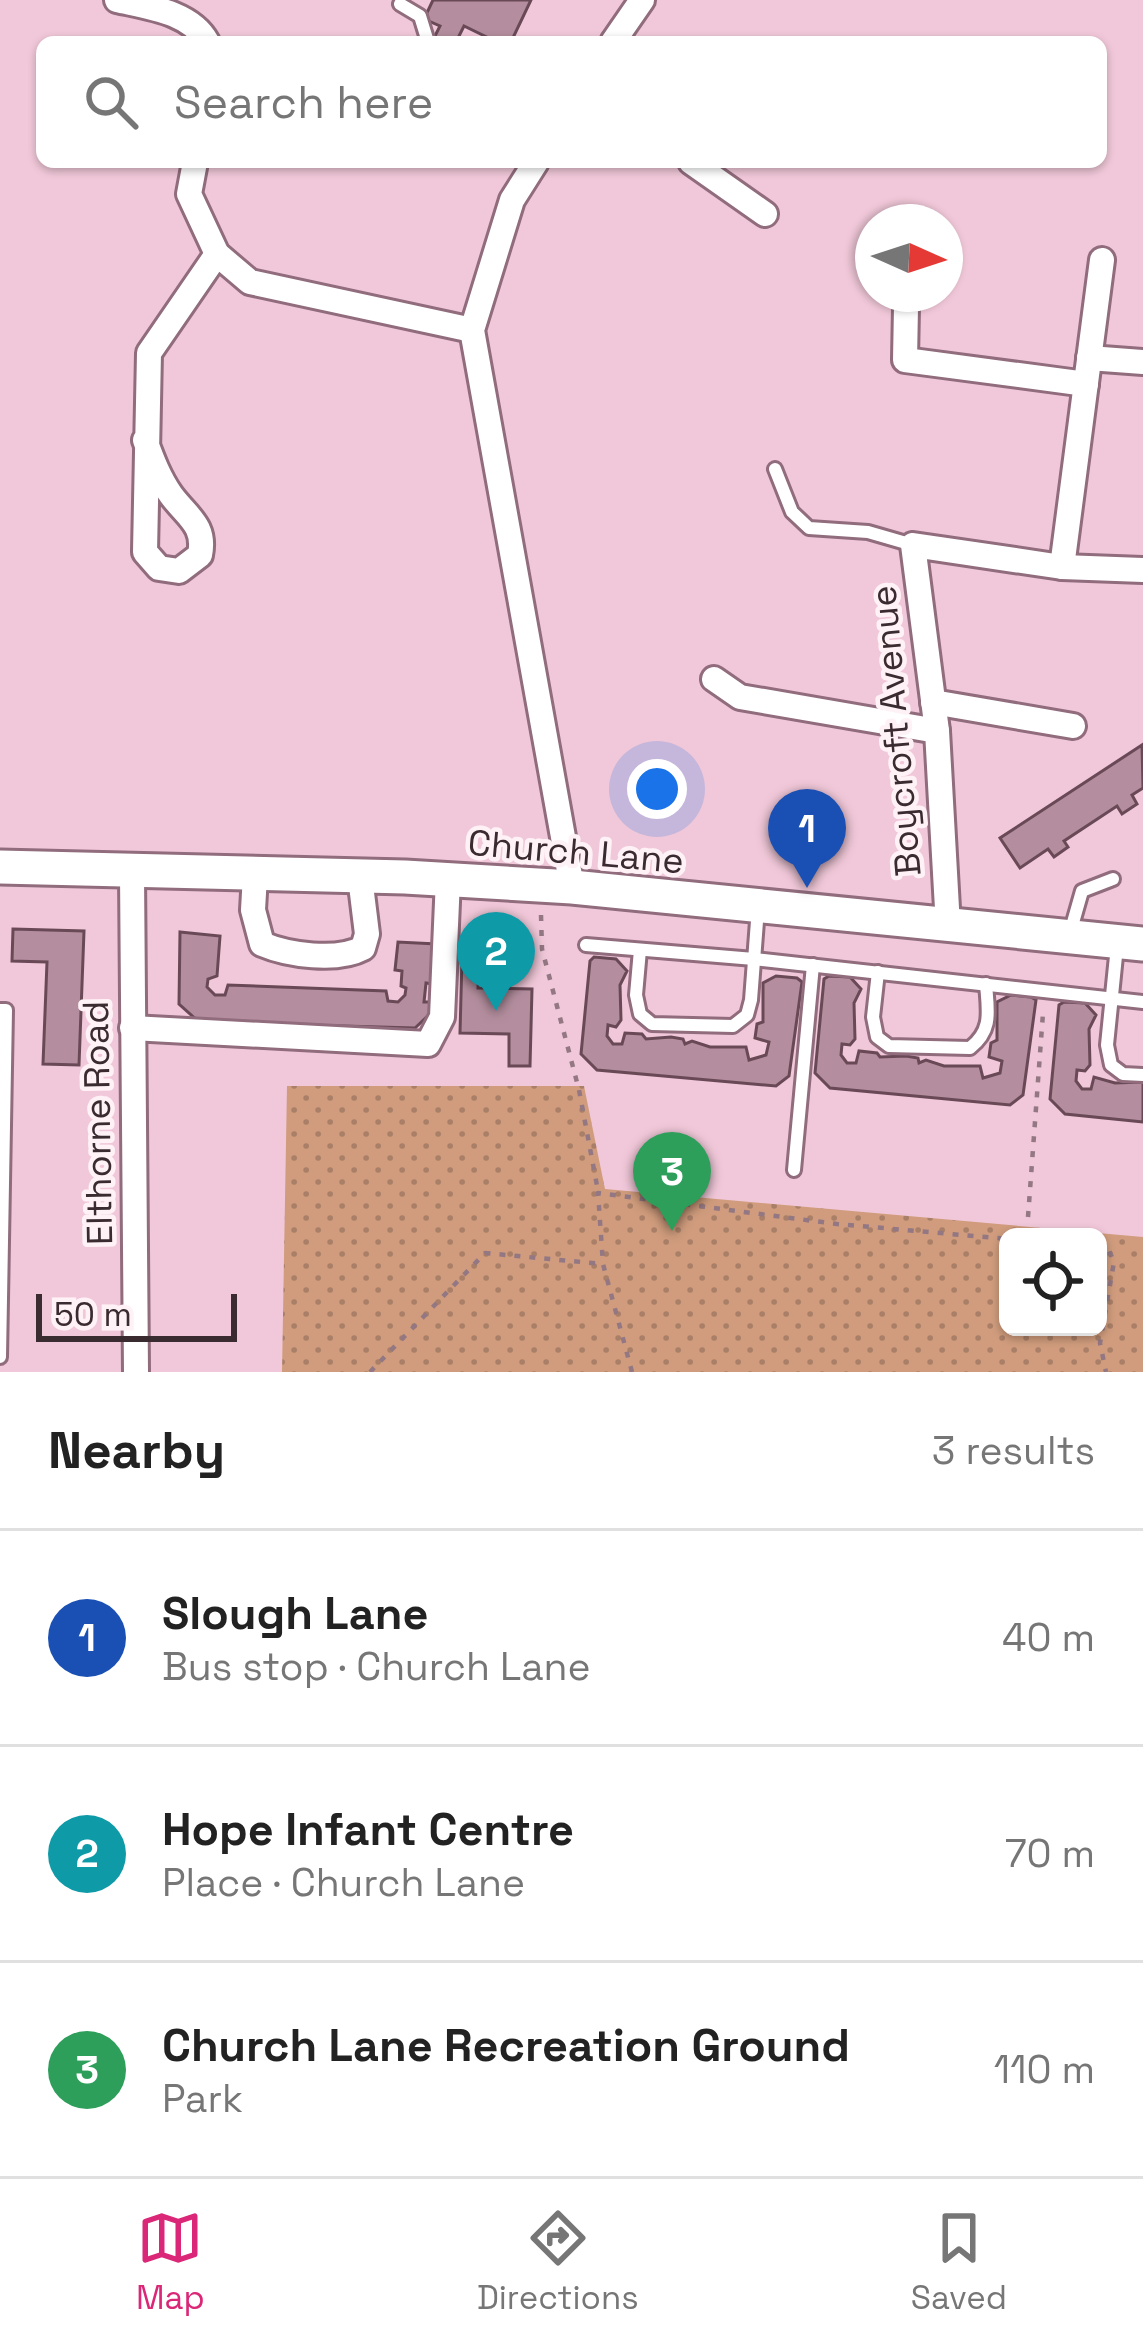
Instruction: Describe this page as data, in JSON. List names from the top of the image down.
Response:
{
  "streets": {
    "main road": ["Church Lane"],
    "street": ["Boycroft Avenue", "Elthorne Road"]
  },
  "crossings": [
    ["Boycroft Avenue", "Church Lane"],
    ["Church Lane", "Elthorne Road"]
  ],
  "scale_bar": "50 m",
  "north": "right",
  "page": {
    "search": "Search here",
    "pins": ["1", "2", "3"],
    "scale": "50 m",
    "heading": ["Nearby", "3 results"],
    "list": [
      {
        "mark": "1",
        "name": "Slough Lane",
        "note": "Bus stop · Church Lane",
        "value": "40 m"
      },
      {
        "mark": "2",
        "name": "Hope Infant Centre",
        "note": "Place · Church Lane",
        "value": "70 m"
      },
      {
        "mark": "3",
        "name": "Church Lane Recreation Ground",
        "note": "Park",
        "value": "110 m"
      }
    ],
    "nav": ["Map", "Directions", "Saved"]
  }
}
